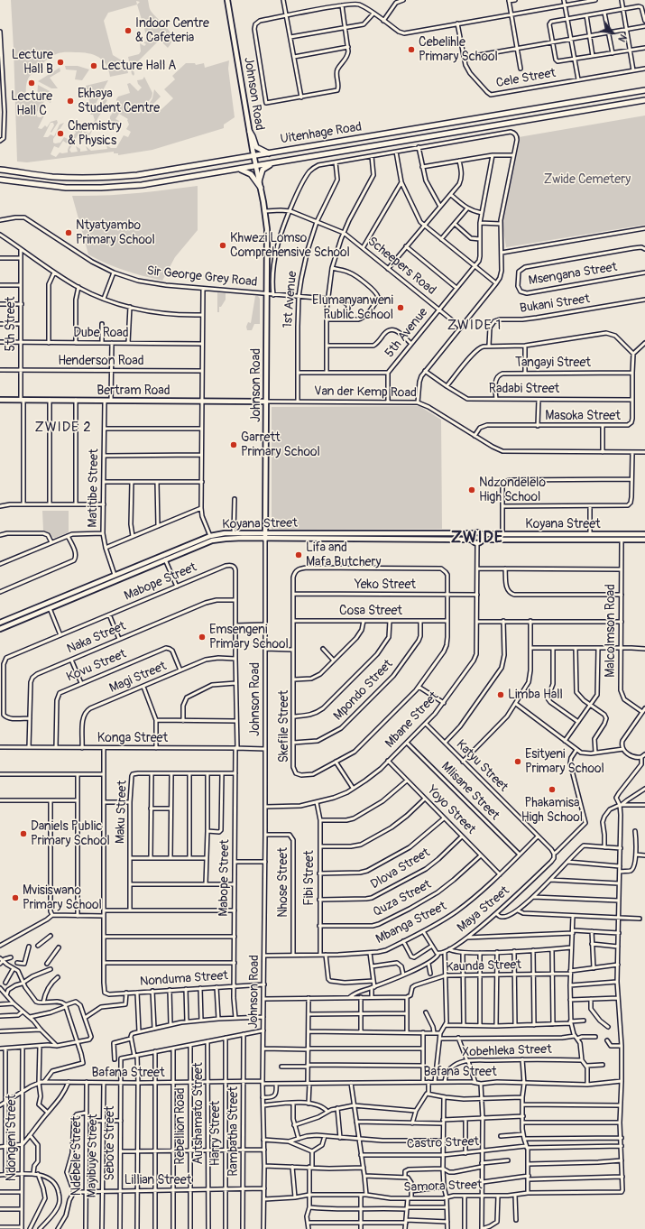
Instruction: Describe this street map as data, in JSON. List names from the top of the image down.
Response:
{
  "streets": {
    "main road": [
      "Johnson Road",
      "Uitenhage Road",
      "Bertram Road",
      "Koyana Street"
    ],
    "street": [
      "Cele Street",
      "Scheepers Road",
      "Msengana Street",
      "Sir George Grey Road",
      "1st Avenue",
      "Bukani Street",
      "5th Street",
      "Dube Road",
      "5th Avenue",
      "Henderson Road",
      "Tangayi Street",
      "Radabi Street",
      "Van der Kemp Road",
      "Masoka Street",
      "Matitibe Street",
      "Mabope Street",
      "Yeko Street",
      "Cosa Street",
      "Malcolmson Road",
      "Naka Street",
      "Kovu Street",
      "Magi Street",
      "Mpondo Street",
      "Mbane Street",
      "Skefile Street",
      "Konga Street",
      "Katyu Street",
      "Mlisane Street",
      "Yoyo Street",
      "Maku Street",
      "Dlova Street",
      "Fibi Street",
      "Nhose Street",
      "Quza Street",
      "Maya Street",
      "Mbanga Street",
      "Kaunda Street",
      "Nonduma Street",
      "Xobehleka Street",
      "Bafana Street",
      "Autshamato Street",
      "Rebellion Road",
      "Rambatha Street",
      "Harry Street",
      "Ndongeni Street",
      "Sebote Street",
      "Castro Street",
      "Ndebele Street",
      "Mayibuye Street",
      "Lillian Street",
      "Samora Street"
    ]
  },
  "crossings": [
    ["Johnson Road", "Uitenhage Road"],
    ["Johnson Road", "Scheepers Road"],
    ["Johnson Road", "Sir George Grey Road"],
    ["Johnson Road", "Bertram Road"],
    ["Johnson Road", "Van der Kemp Road"],
    ["Johnson Road", "Koyana Street"],
    ["Johnson Road", "Mbane Street"],
    ["Johnson Road", "Konga Street"],
    ["Johnson Road", "Nhose Street"],
    ["Johnson Road", "Mbanga Street"],
    ["Johnson Road", "Nonduma Street"],
    ["Johnson Road", "Bafana Street"],
    ["Johnson Road", "Lillian Street"],
    ["Johnson Road", "Samora Street"],
    ["Scheepers Road", "1st Avenue"],
    ["Scheepers Road", "5th Avenue"],
    ["Sir George Grey Road", "1st Avenue"],
    ["1st Avenue", "Van der Kemp Road"],
    ["5th Street", "Dube Road"],
    ["5th Street", "Henderson Road"],
    ["5th Street", "Bertram Road"],
    ["5th Avenue", "Van der Kemp Road"],
    ["Tangayi Street", "Radabi Street"],
    ["Tangayi Street", "Masoka Street"],
    ["Radabi Street", "Masoka Street"],
    ["Bertram Road", "Van der Kemp Road"],
    ["Bertram Road", "Matitibe Street"],
    ["Van der Kemp Road", "Masoka Street"],
    ["Matitibe Street", "Koyana Street"],
    ["Koyana Street", "Malcolmson Road"],
    ["Koyana Street", "Mbane Street"],
    ["Mabope Street", "Naka Street"],
    ["Mabope Street", "Magi Street"],
    ["Mabope Street", "Konga Street"],
    ["Mabope Street", "Maku Street"],
    ["Mabope Street", "Nonduma Street"],
    ["Yeko Street", "Mbane Street"],
    ["Yeko Street", "Skefile Street"],
    ["Cosa Street", "Mpondo Street"],
    ["Cosa Street", "Skefile Street"],
    ["Naka Street", "Konga Street"],
    ["Kovu Street", "Magi Street"],
    ["Kovu Street", "Konga Street"],
    ["Magi Street", "Konga Street"],
    ["Mpondo Street", "Skefile Street"],
    ["Mbane Street", "Katyu Street"],
    ["Mbane Street", "Mlisane Street"],
    ["Mbane Street", "Yoyo Street"],
    ["Mbane Street", "Fibi Street"],
    ["Katyu Street", "Maya Street"],
    ["Katyu Street", "Mbanga Street"],
    ["Mlisane Street", "Mbanga Street"],
    ["Yoyo Street", "Dlova Street"],
    ["Yoyo Street", "Quza Street"],
    ["Yoyo Street", "Mbanga Street"],
    ["Dlova Street", "Fibi Street"],
    ["Fibi Street", "Quza Street"],
    ["Fibi Street", "Mbanga Street"],
    ["Nhose Street", "Mbanga Street"],
    ["Xobehleka Street", "Bafana Street"],
    ["Bafana Street", "Autshamato Street"],
    ["Bafana Street", "Rebellion Road"],
    ["Bafana Street", "Rambatha Street"],
    ["Bafana Street", "Harry Street"],
    ["Bafana Street", "Ndongeni Street"],
    ["Bafana Street", "Sebote Street"],
    ["Bafana Street", "Ndebele Street"],
    ["Bafana Street", "Mayibuye Street"],
    ["Autshamato Street", "Lillian Street"],
    ["Rebellion Road", "Lillian Street"],
    ["Rambatha Street", "Lillian Street"],
    ["Harry Street", "Lillian Street"],
    ["Sebote Street", "Lillian Street"],
    ["Ndebele Street", "Lillian Street"],
    ["Mayibuye Street", "Lillian Street"]
  ],
  "districts": ["ZWIDE 1", "ZWIDE 2", "ZWIDE"],
  "parks": ["Zwide Cemetery"],
  "places": [
    "Indoor Centre & Cafeteria",
    "Cebelihle Primary School",
    "Lecture Hall B",
    "Lecture Hall A",
    "Lecture Hall C",
    "Ekhaya Student Centre",
    "Chemistry & Physics",
    "Ntyatyambo Primary School",
    "Khwezi Lomso Comprehensive School",
    "Elumanyanweni Public School",
    "Garrett Primary School",
    "Ndzondelelo High School",
    "Lifa and Mafa Butchery",
    "Emsengeni Primary School",
    "Limba Hall",
    "Esityeni Primary School",
    "Phakamisa High School",
    "Daniels Public Primary School",
    "Mvisiswano Primary School"
  ],
  "north": "bottom right"
}
